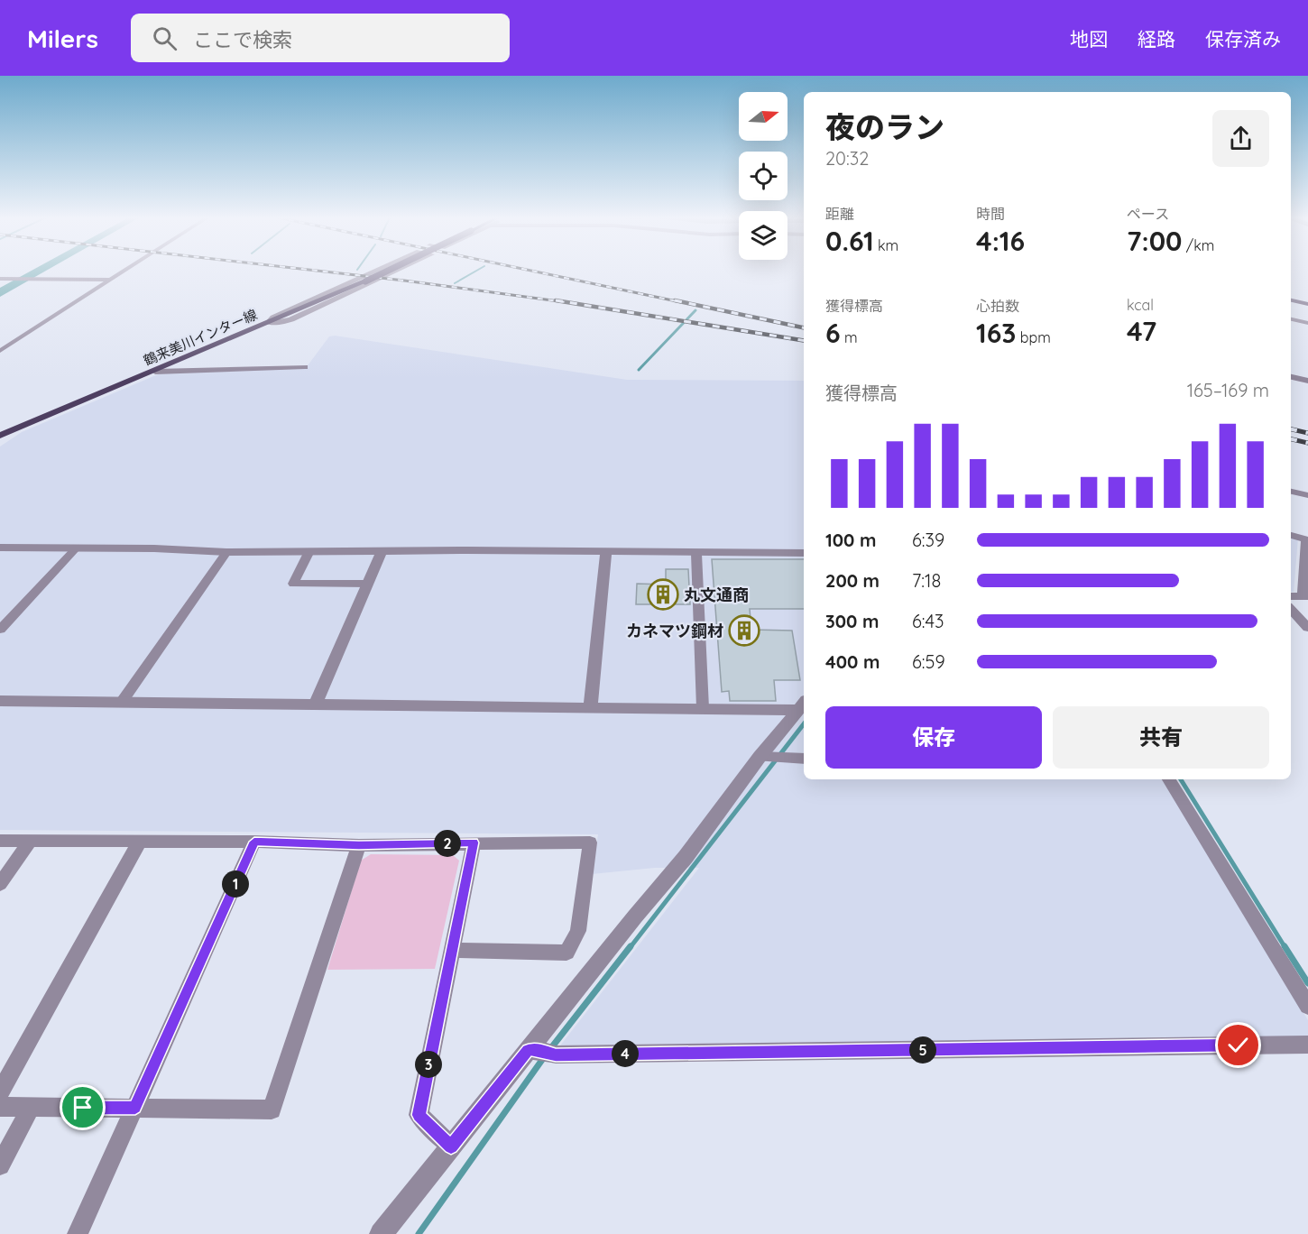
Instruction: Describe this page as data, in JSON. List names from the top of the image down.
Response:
{
  "streets": {
    "main road": ["鶴来美川インター線"]
  },
  "places": {
    "building": ["丸文通商", "カネマツ鋼材"]
  },
  "north": "right",
  "page": {
    "header": "Milers",
    "search": "ここで検索",
    "nav": ["地図", "経路", "保存済み"],
    "heading": ["夜のラン", "20:32"],
    "stats": [
      ["距離", "0.61 km"],
      ["時間", "4:16"],
      ["ペース", "7:00 /km"],
      ["獲得標高", "6 m"],
      ["心拍数", "163 bpm"],
      ["kcal", "47"]
    ],
    "chart": ["獲得標高", "165–169 m"],
    "list": [
      {
        "name": "100 m",
        "note": "6:39"
      },
      {
        "name": "200 m",
        "note": "7:18"
      },
      {
        "name": "300 m",
        "note": "6:43"
      },
      {
        "name": "400 m",
        "note": "6:59"
      }
    ],
    "buttons": ["保存", "共有"],
    "pins": [
      "2",
      "1",
      "5",
      "4",
      "3"
    ]
  }
}
